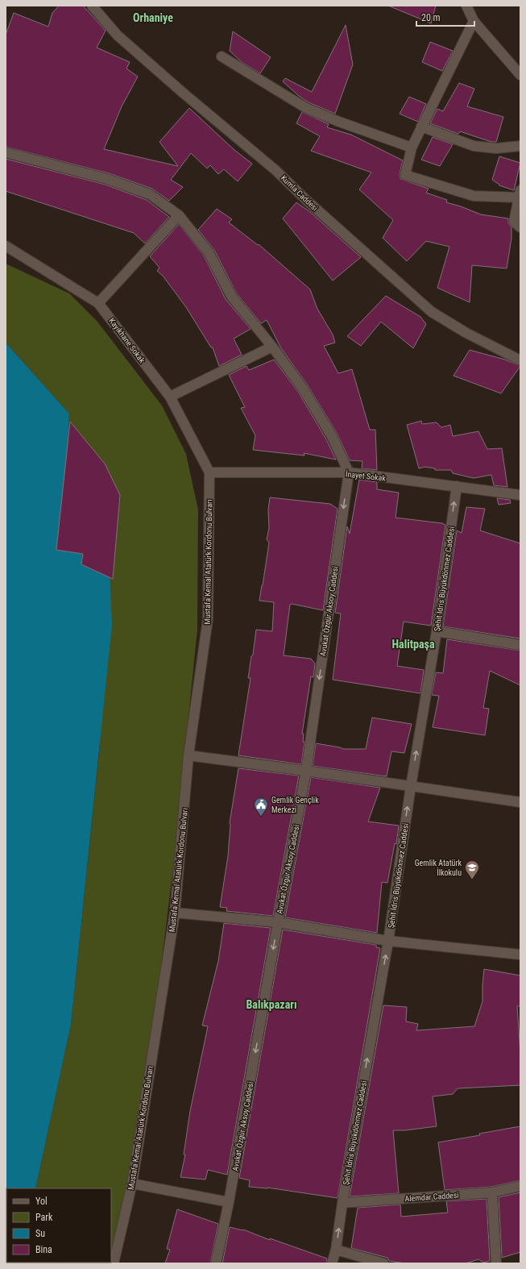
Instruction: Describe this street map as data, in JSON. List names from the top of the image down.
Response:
{
  "streets": {
    "street": [
      "Kumla Caddesi",
      "Kayıkhane Sokak",
      "İnayet Sokak",
      "Mustafa Kemal Atatürk Kordonu Bulvarı",
      "Şehit İdris Büyükdönmez Caddesi",
      "Avukat Özgür Aksoy Caddesi",
      "Alemdar Caddesi"
    ]
  },
  "crossings": [
    ["Kayıkhane Sokak", "İnayet Sokak"],
    ["Kayıkhane Sokak", "Mustafa Kemal Atatürk Kordonu Bulvarı"],
    ["İnayet Sokak", "Mustafa Kemal Atatürk Kordonu Bulvarı"],
    ["İnayet Sokak", "Şehit İdris Büyükdönmez Caddesi"],
    ["İnayet Sokak", "Avukat Özgür Aksoy Caddesi"],
    ["Şehit İdris Büyükdönmez Caddesi", "Alemdar Caddesi"]
  ],
  "one_way": ["Şehit İdris Büyükdönmez Caddesi", "Avukat Özgür Aksoy Caddesi"],
  "districts": ["Orhaniye", "Halitpaşa", "Balıkpazarı"],
  "places": {
    "public building": ["Gemlik Gençlik Merkezi"],
    "school or university": ["Gemlik Atatürk İlkokulu"]
  },
  "legend": [
    "Yol",
    "Park",
    "Su",
    "Bina"
  ],
  "scale_bar": "20 m"
}
